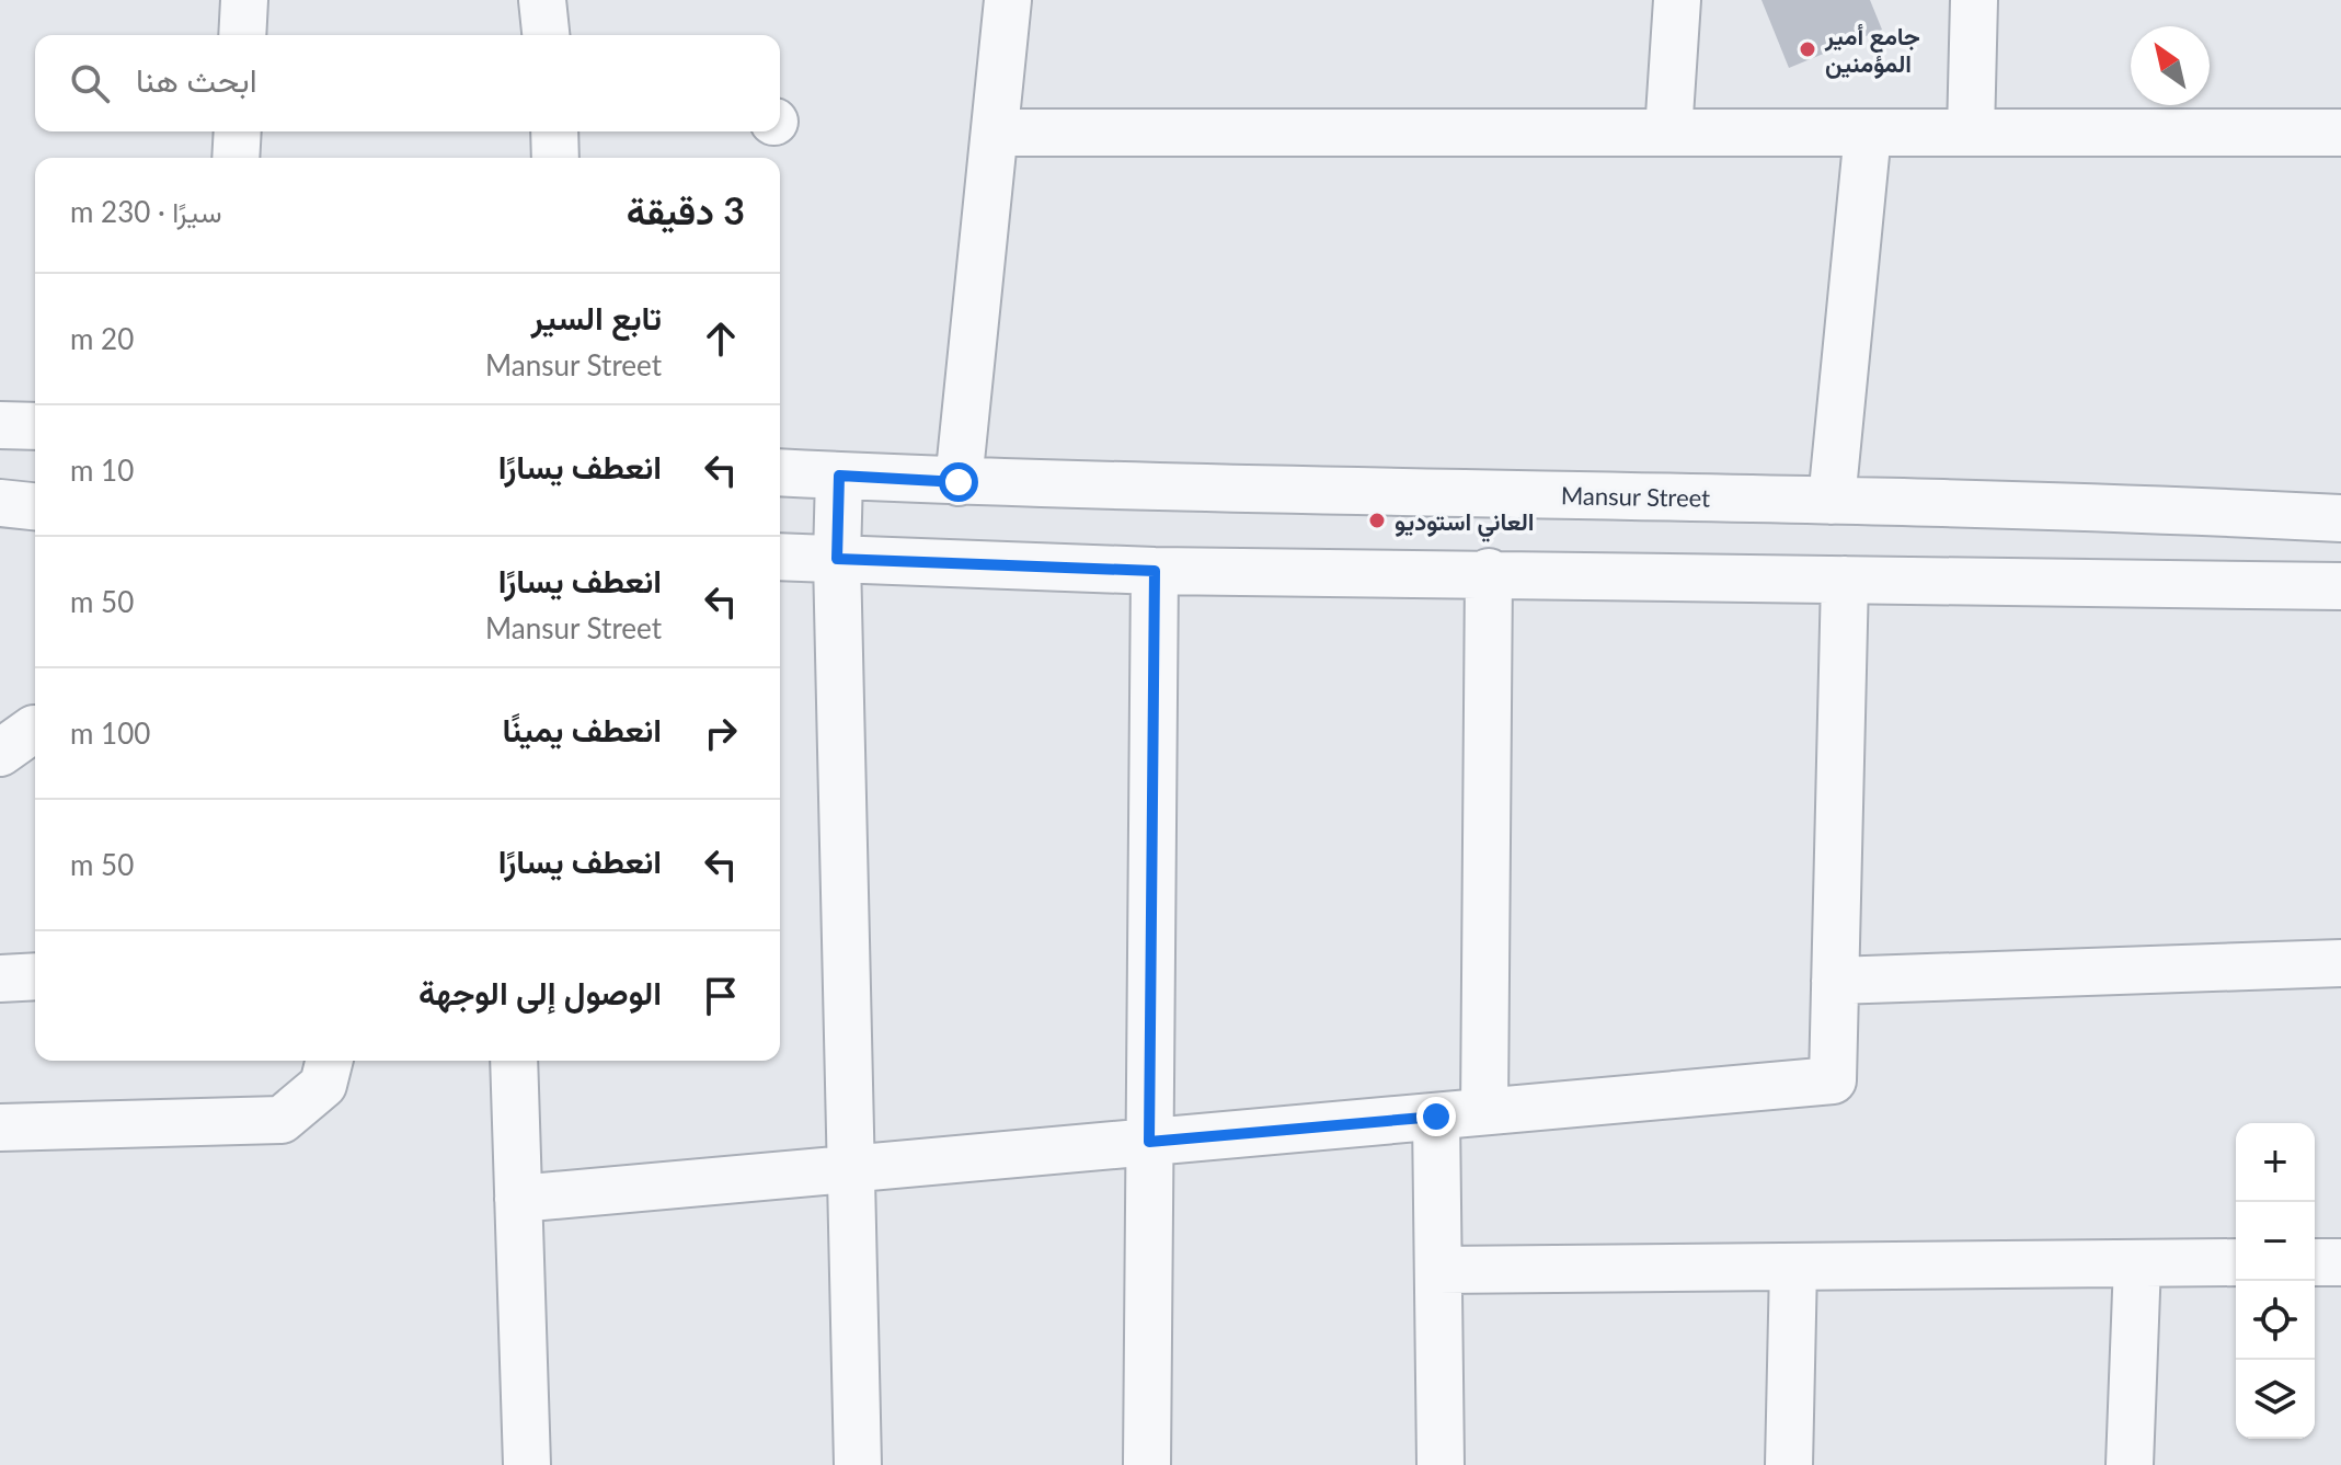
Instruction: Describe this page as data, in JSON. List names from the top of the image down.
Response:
{
  "streets": {
    "street": ["Mansur Street"]
  },
  "places": ["جامع أمير المؤمنين", "العاني استوديو"],
  "north": "top left",
  "page": {
    "search": "ابحث هنا",
    "heading": ["3 دقيقة", "سيرًا · 230 m"],
    "list": [
      ["تابع السير", "Mansur Street", "20 m"],
      ["انعطف يسارًا", "10 m"],
      ["انعطف يسارًا", "Mansur Street", "50 m"],
      ["انعطف يمينًا", "100 m"],
      ["انعطف يسارًا", "50 m"],
      "الوصول إلى الوجهة"
    ],
    "map_buttons": ["+", "−"]
  }
}
